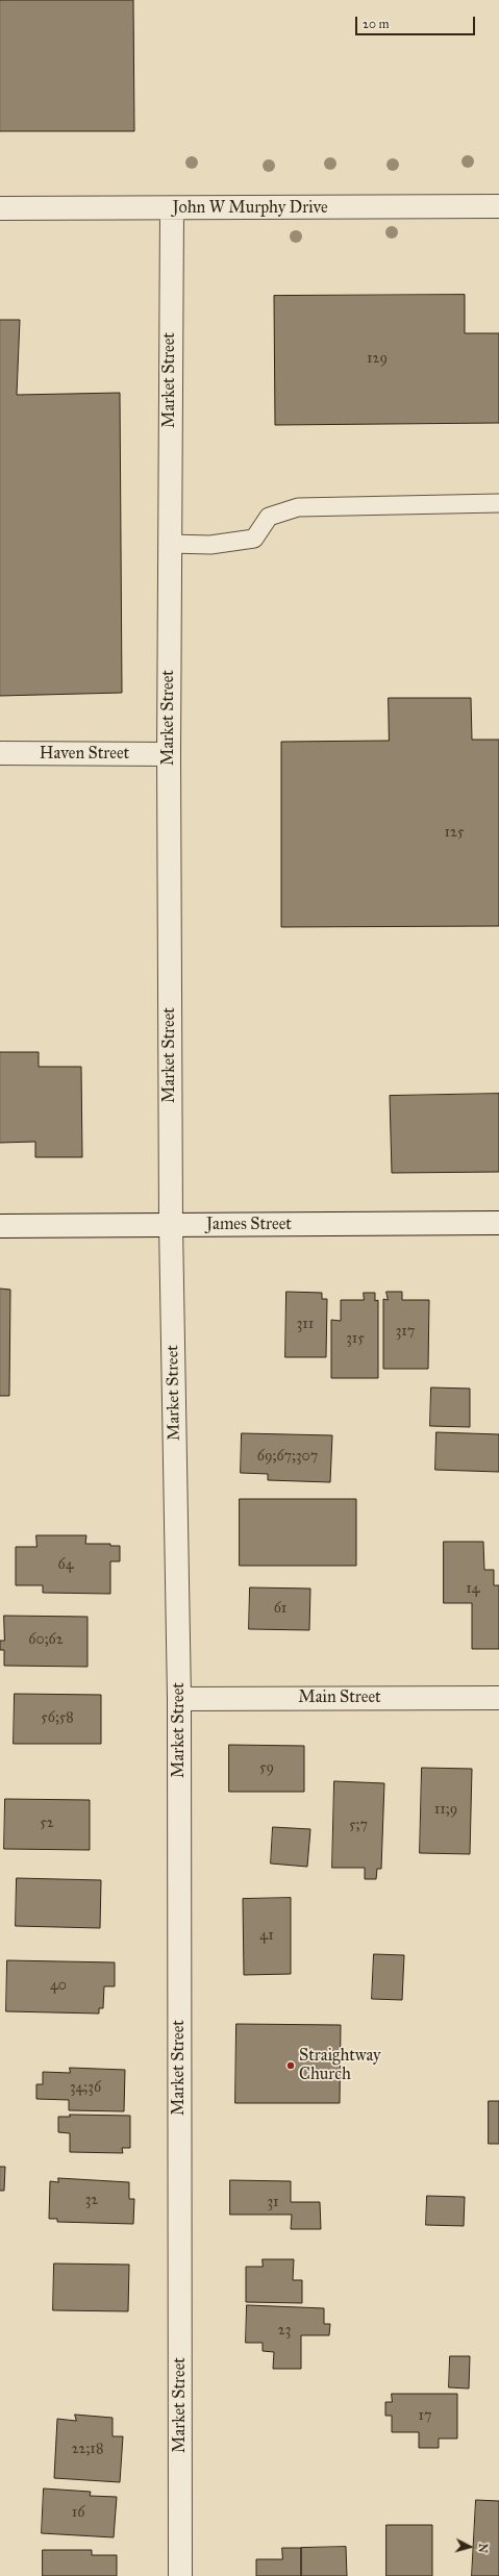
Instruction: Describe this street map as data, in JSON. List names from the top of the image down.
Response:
{
  "streets": {
    "street": [
      "John W Murphy Drive",
      "Market Street",
      "Haven Street",
      "James Street",
      "Main Street"
    ]
  },
  "crossings": [
    ["John W Murphy Drive", "Market Street"],
    ["Market Street", "Haven Street"],
    ["Market Street", "James Street"],
    ["Market Street", "Main Street"]
  ],
  "places": ["Straightway Church"],
  "house_numbers": [
    "129",
    "125",
    "311",
    "317",
    "315",
    "69;67;307",
    "64",
    "14",
    "61",
    "60;62",
    "56;58",
    "59",
    "11;9",
    "52",
    "5;7",
    "41",
    "40",
    "34;36",
    "32",
    "31",
    "23",
    "17",
    "22;18",
    "16"
  ],
  "scale_bar": "20 m",
  "north": "right"
}
